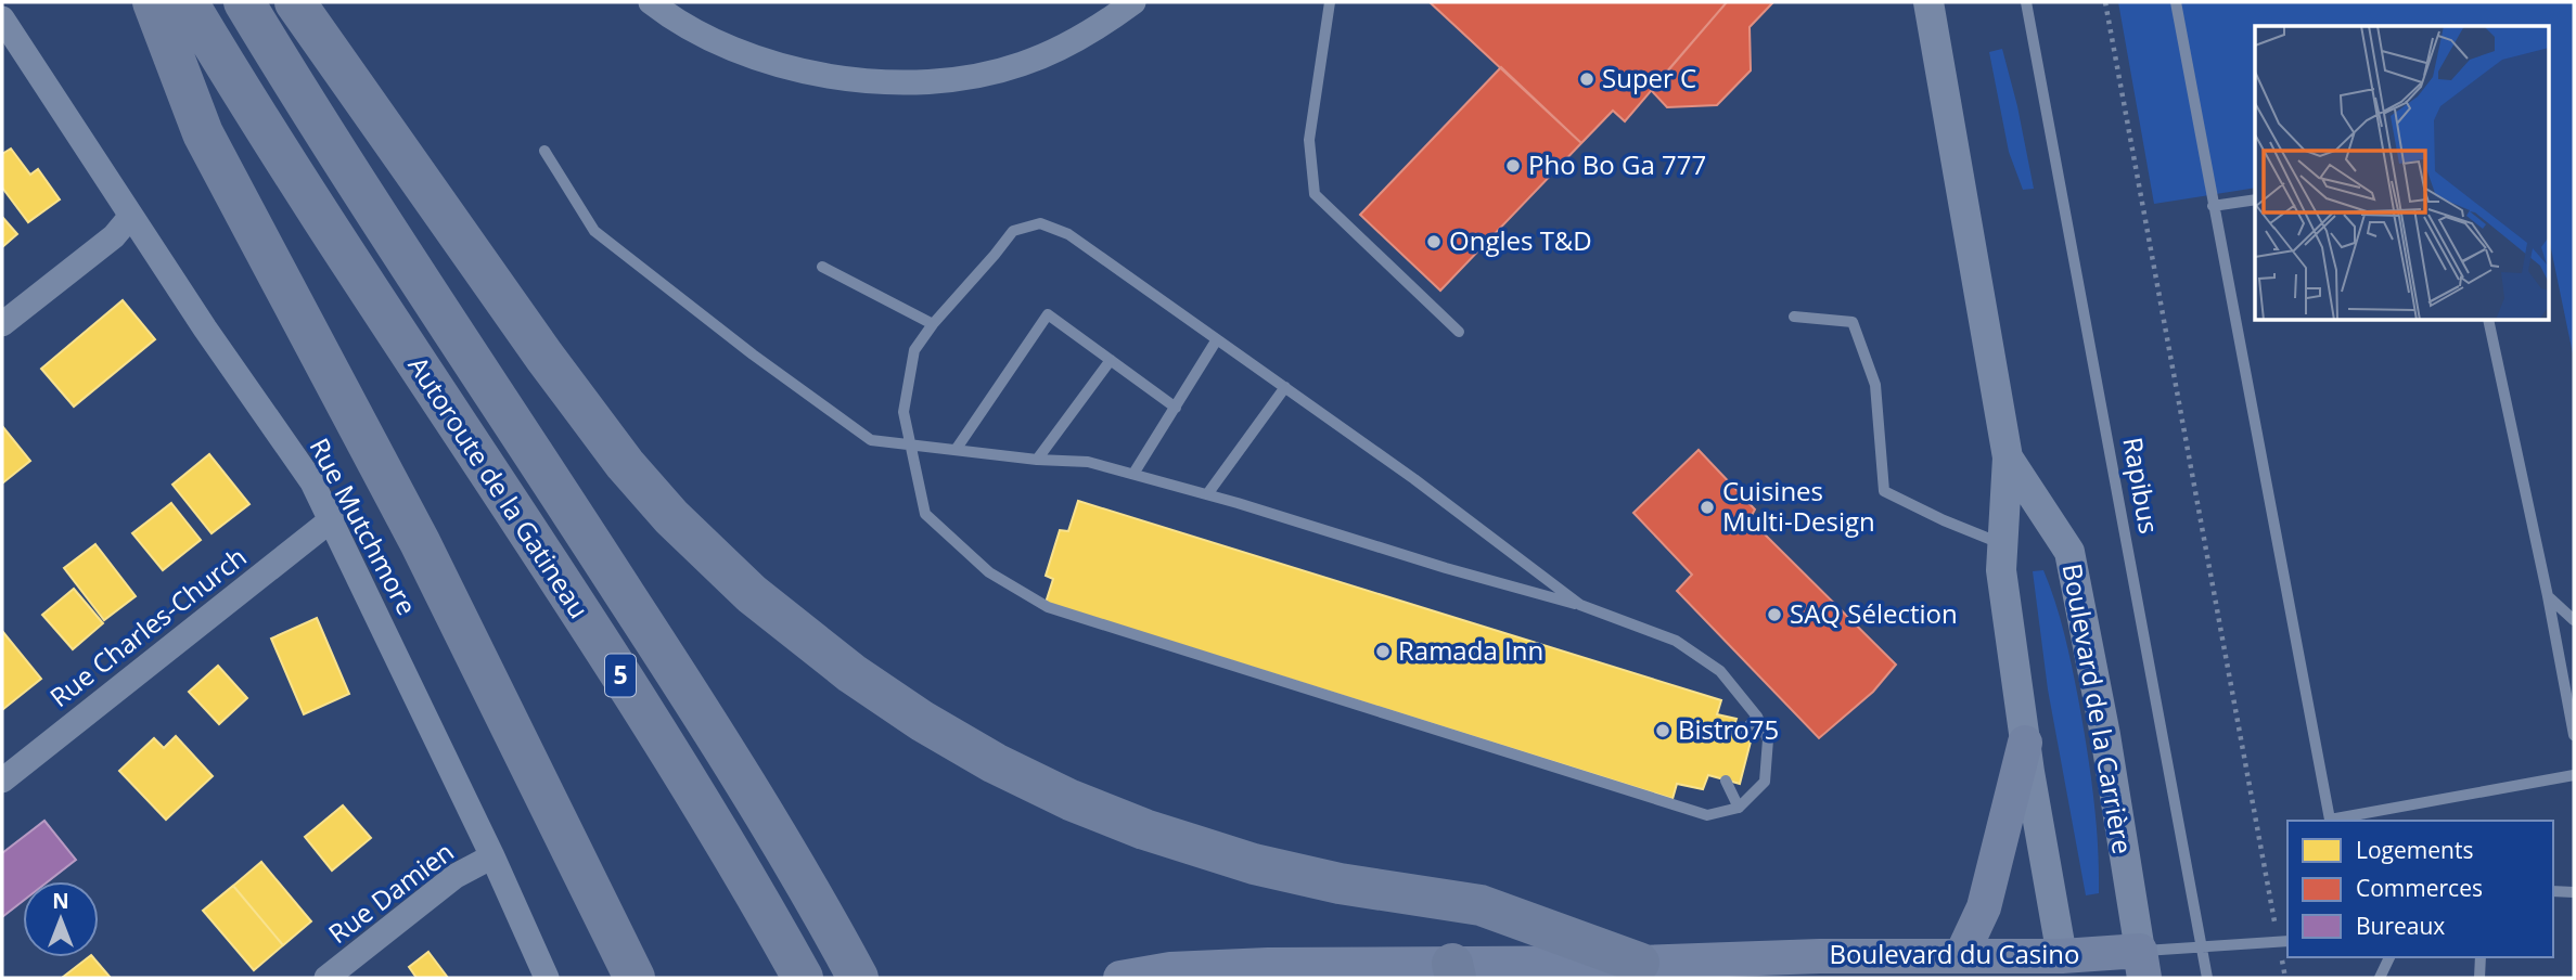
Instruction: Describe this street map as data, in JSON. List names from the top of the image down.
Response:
{
  "streets": {
    "highway": ["Autoroute de la Gatineau", "5"],
    "main road": ["Boulevard du Casino"],
    "street": [
      "Rue Mutchmore",
      "Rue Charles-Church",
      "Boulevard de la Carrière",
      "Rue Damien"
    ],
    "lane": ["Rapibus"]
  },
  "crossings": [
    ["Rapibus", "Boulevard du Casino"],
    ["Rue Mutchmore", "Rue Charles-Church"],
    ["Rue Mutchmore", "Rue Damien"],
    ["Boulevard de la Carrière", "Boulevard du Casino"]
  ],
  "places": [
    "Super C",
    "Pho Bo Ga 777",
    "Ongles T&D",
    "Cuisines Multi-Design",
    "SAQ Sélection",
    "Ramada Inn",
    "Bistro75"
  ],
  "legend": ["Logements", "Commerces", "Bureaux"],
  "north": "top"
}
